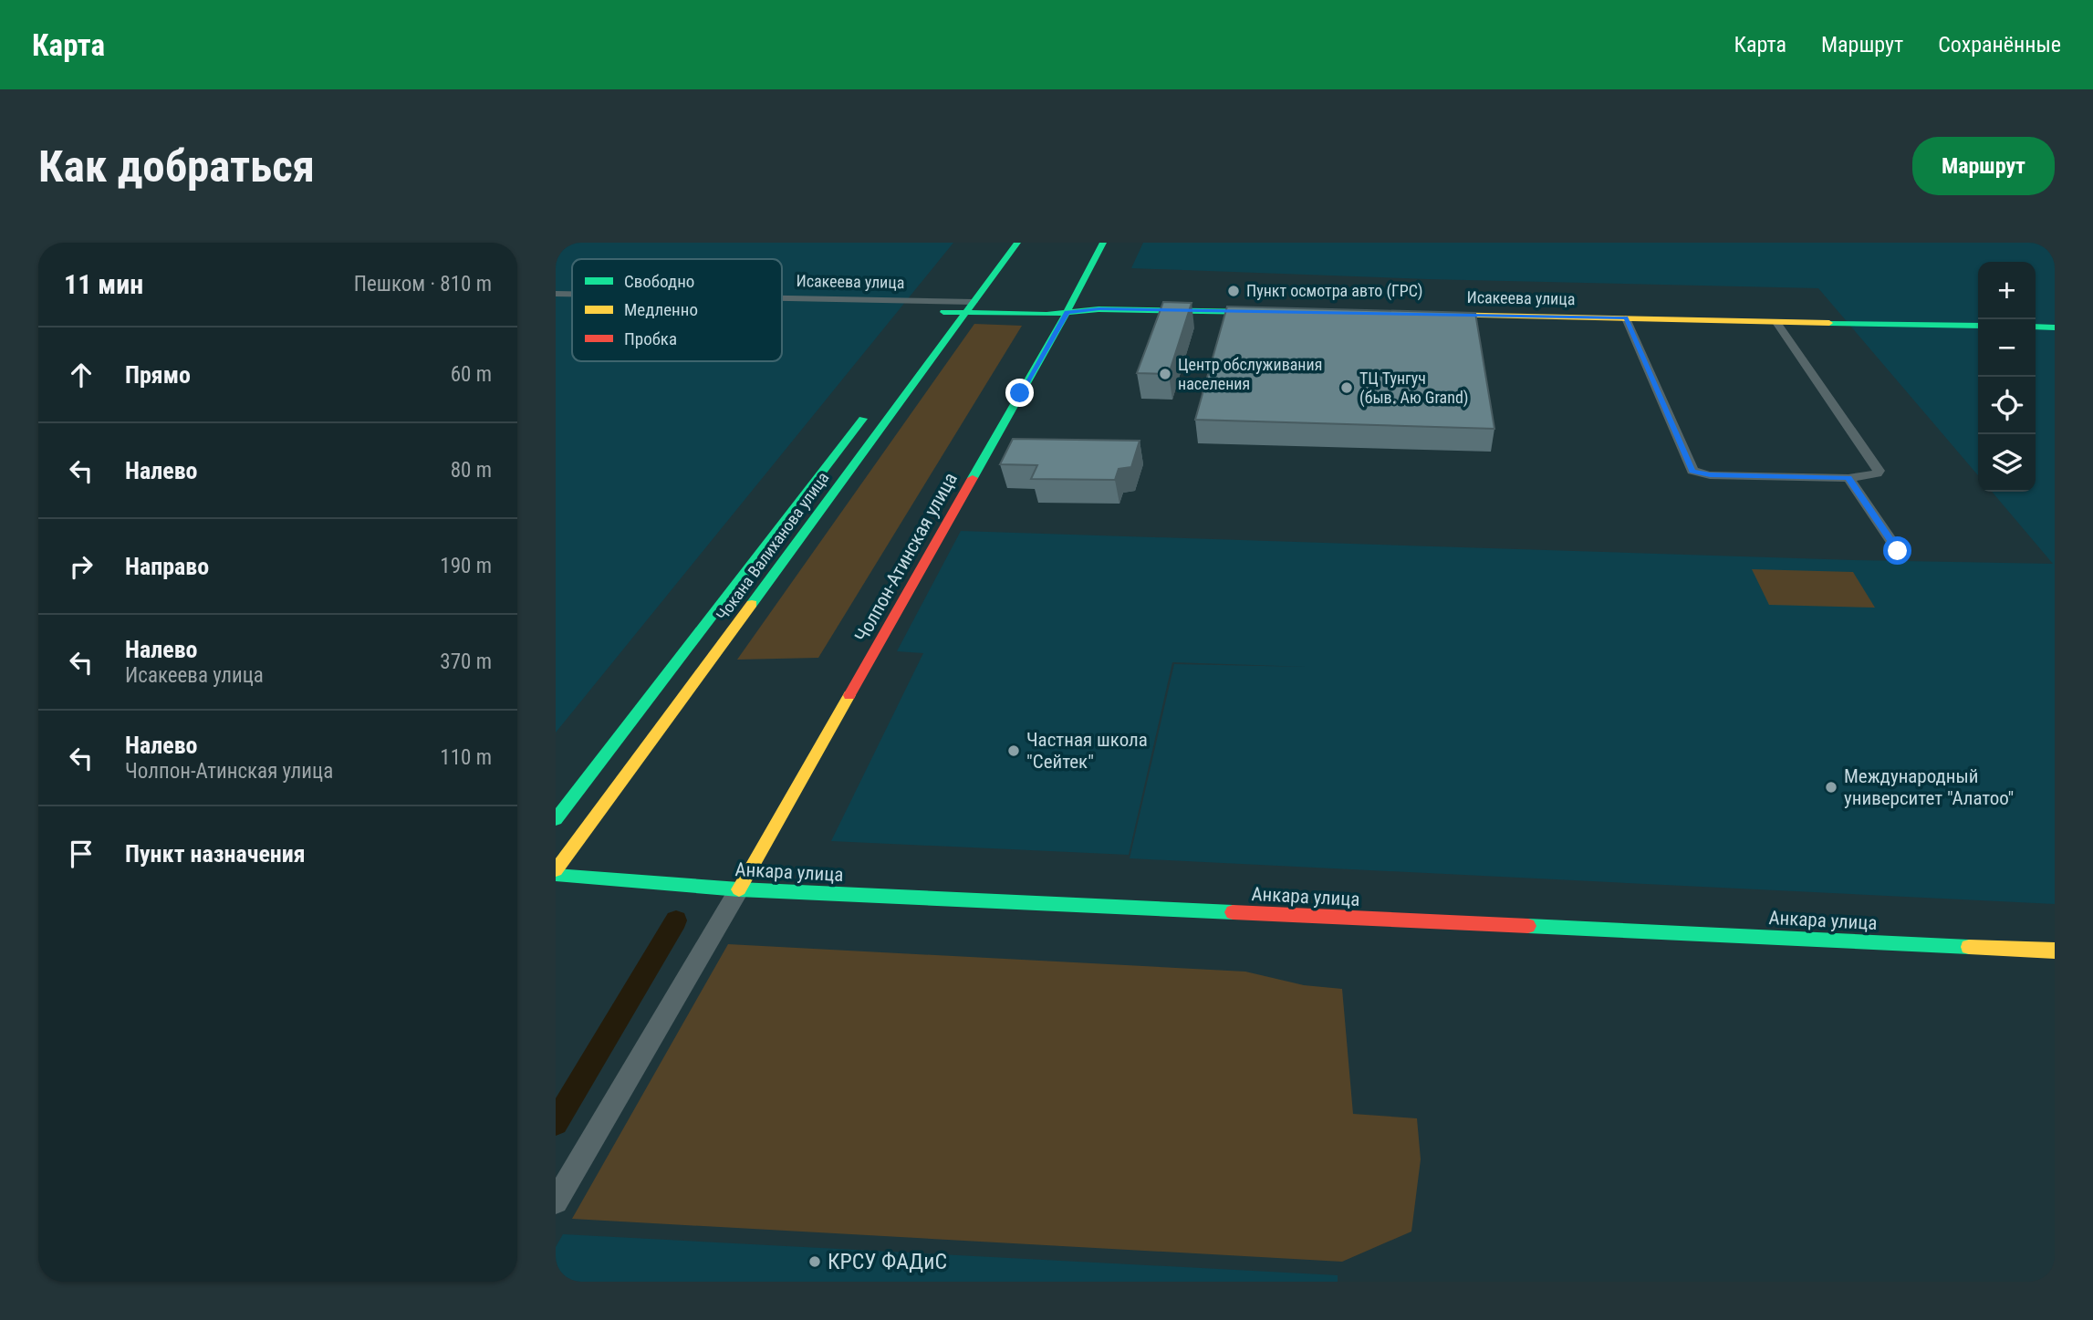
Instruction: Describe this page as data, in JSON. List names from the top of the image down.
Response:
{
  "streets": {
    "main road": [
      "Исакеева улица",
      "Чокана Валиханова улица",
      "Чолпон-Атинская улица",
      "Анкара улица"
    ]
  },
  "crossings": [
    ["Исакеева улица", "Чокана Валиханова улица"],
    ["Исакеева улица", "Чолпон-Атинская улица"],
    ["Чокана Валиханова улица", "Анкара улица"],
    ["Чолпон-Атинская улица", "Анкара улица"]
  ],
  "places": [
    "Пункт осмотра авто (ГРС)",
    "Центр обслуживания населения",
    "ТЦ Тунгуч (быв. Аю Grand)",
    "Частная школа \"Сейтек\"",
    "Международный университет \"Алатоо\"",
    "КРСУ ФАДиС"
  ],
  "legend": ["Свободно", "Медленно", "Пробка"],
  "page": {
    "header": "Карта",
    "nav": ["Карта", "Маршрут", "Сохранённые"],
    "buttons": "Маршрут",
    "title": "Как добраться",
    "heading": ["11 мин", "Пешком · 810 m"],
    "map_buttons": ["+", "−"],
    "list": [
      ["Прямо", "60 m"],
      ["Налево", "80 m"],
      ["Направо", "190 m"],
      ["Налево", "Исакеева улица", "370 m"],
      ["Налево", "Чолпон-Атинская улица", "110 m"],
      "Пункт назначения"
    ]
  }
}
